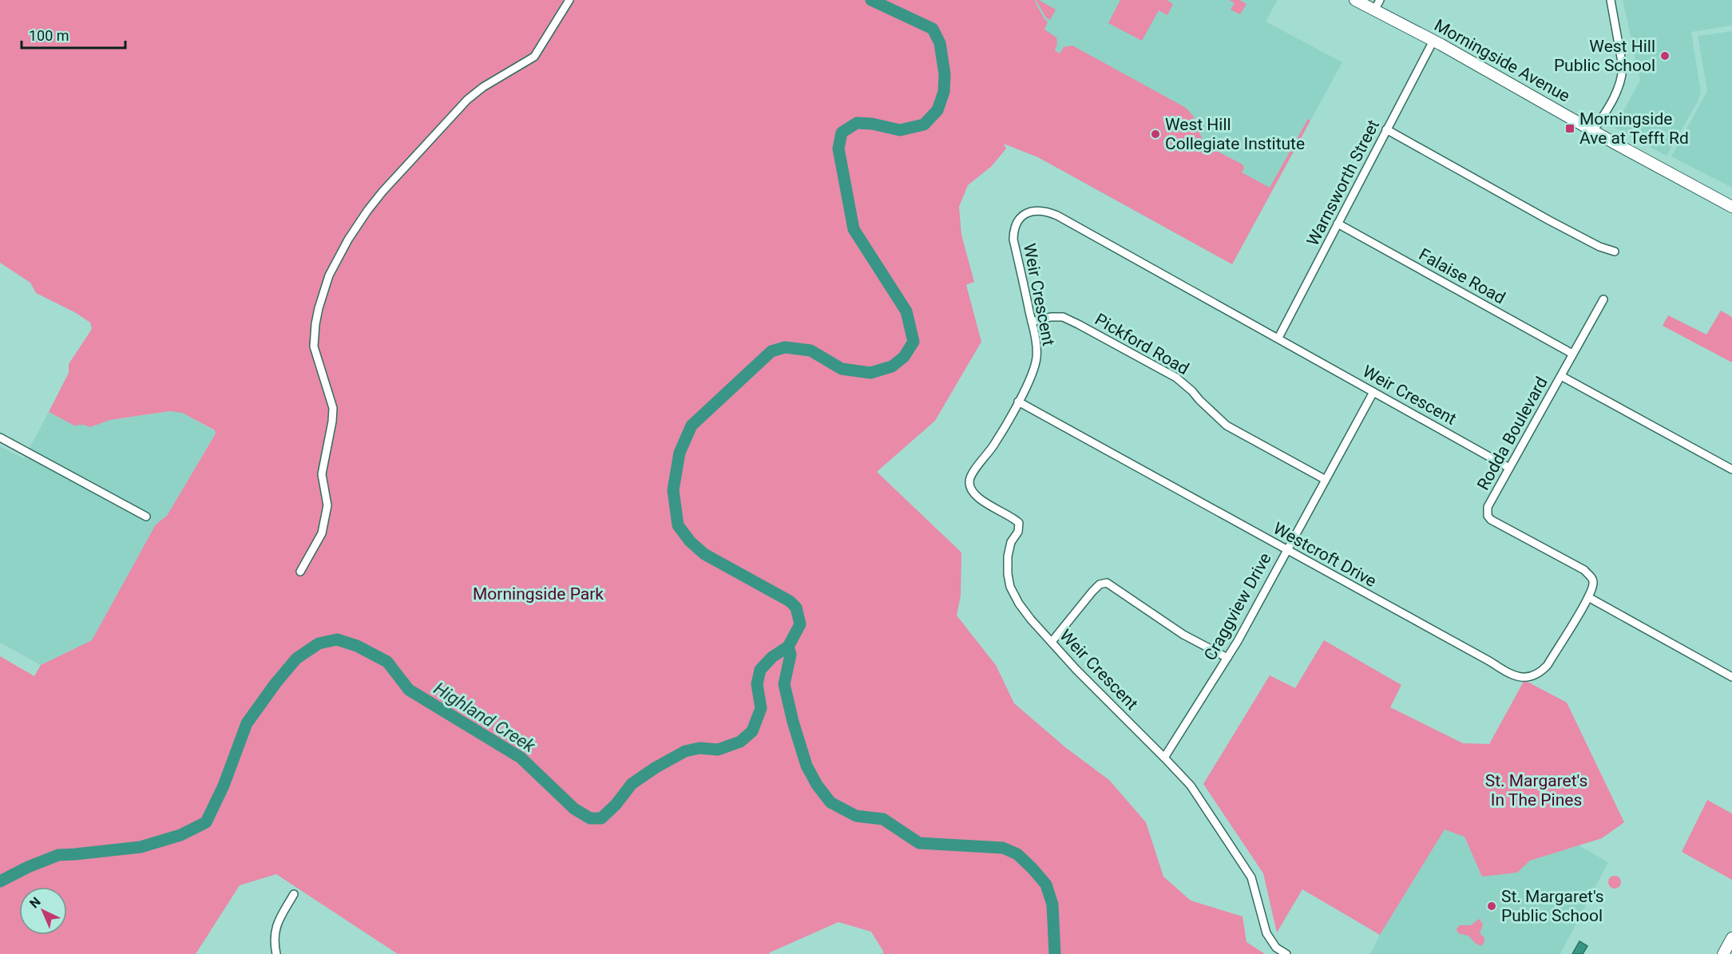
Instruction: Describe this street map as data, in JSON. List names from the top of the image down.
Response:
{
  "streets": {
    "main road": ["Morningside Avenue"],
    "street": [
      "Warnsworth Street",
      "Falaise Road",
      "Weir Crescent",
      "Pickford Road",
      "Rodda Boulevard",
      "Westcroft Drive",
      "Craggview Drive"
    ]
  },
  "crossings": [
    ["Morningside Avenue", "Warnsworth Street"],
    ["Warnsworth Street", "Falaise Road"],
    ["Warnsworth Street", "Weir Crescent"],
    ["Falaise Road", "Rodda Boulevard"],
    ["Weir Crescent", "Pickford Road"],
    ["Weir Crescent", "Rodda Boulevard"],
    ["Weir Crescent", "Westcroft Drive"],
    ["Weir Crescent", "Craggview Drive"],
    ["Pickford Road", "Craggview Drive"],
    ["Rodda Boulevard", "Westcroft Drive"],
    ["Westcroft Drive", "Craggview Drive"]
  ],
  "water": ["Highland Creek"],
  "parks": ["Morningside Park", "St. Margaret's In The Pines"],
  "places": {
    "other": ["West Hill Public School", "West Hill Collegiate Institute", "St. Margaret's Public School"],
    "transit": ["Morningside Ave at Tefft Rd"]
  },
  "scale_bar": "100 m",
  "north": "top left"
}
